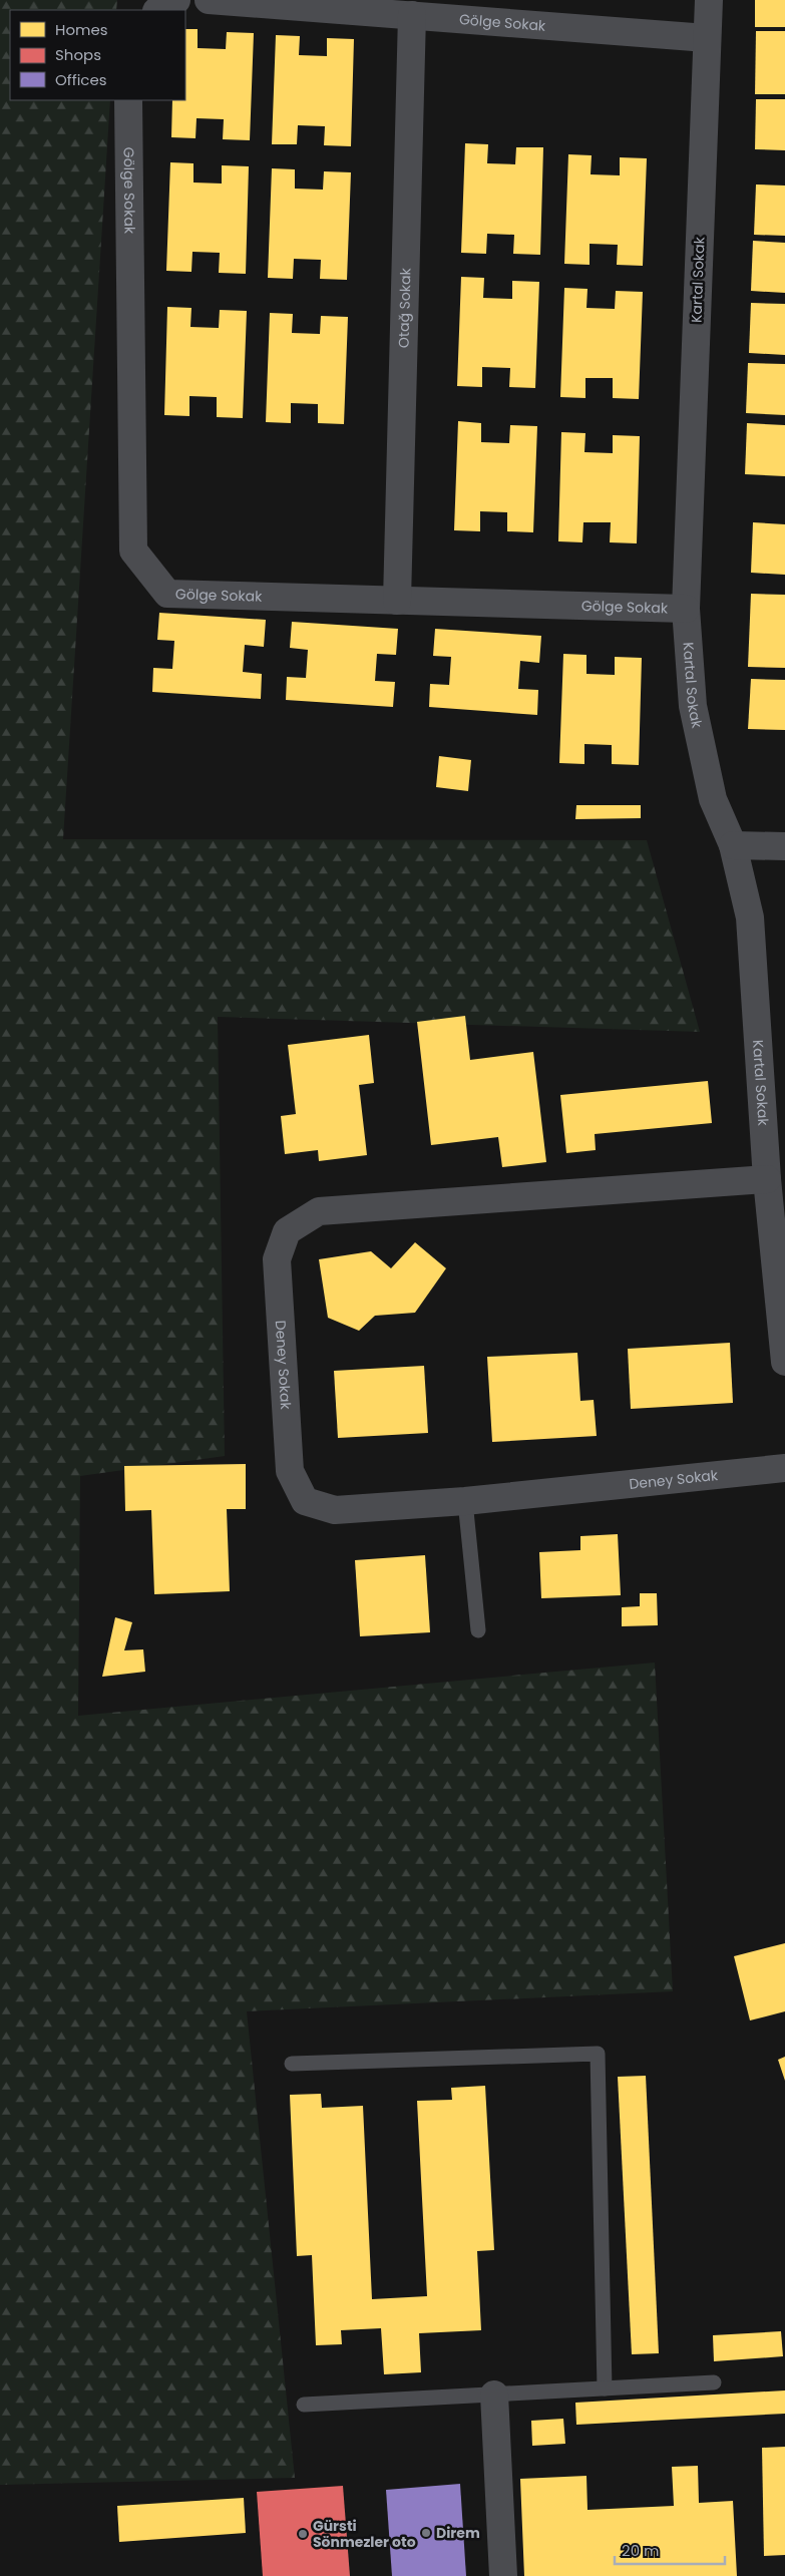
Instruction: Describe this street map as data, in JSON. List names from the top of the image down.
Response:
{
  "streets": {
    "street": [
      "Gölge Sokak",
      "Kartal Sokak",
      "Otağ Sokak",
      "Deney Sokak"
    ]
  },
  "crossings": [
    ["Gölge Sokak", "Kartal Sokak"],
    ["Gölge Sokak", "Otağ Sokak"],
    ["Kartal Sokak", "Deney Sokak"]
  ],
  "places": ["Direm", "Gürsti Sönmezler oto"],
  "legend": ["Homes", "Shops", "Offices"],
  "scale_bar": "20 m"
}
